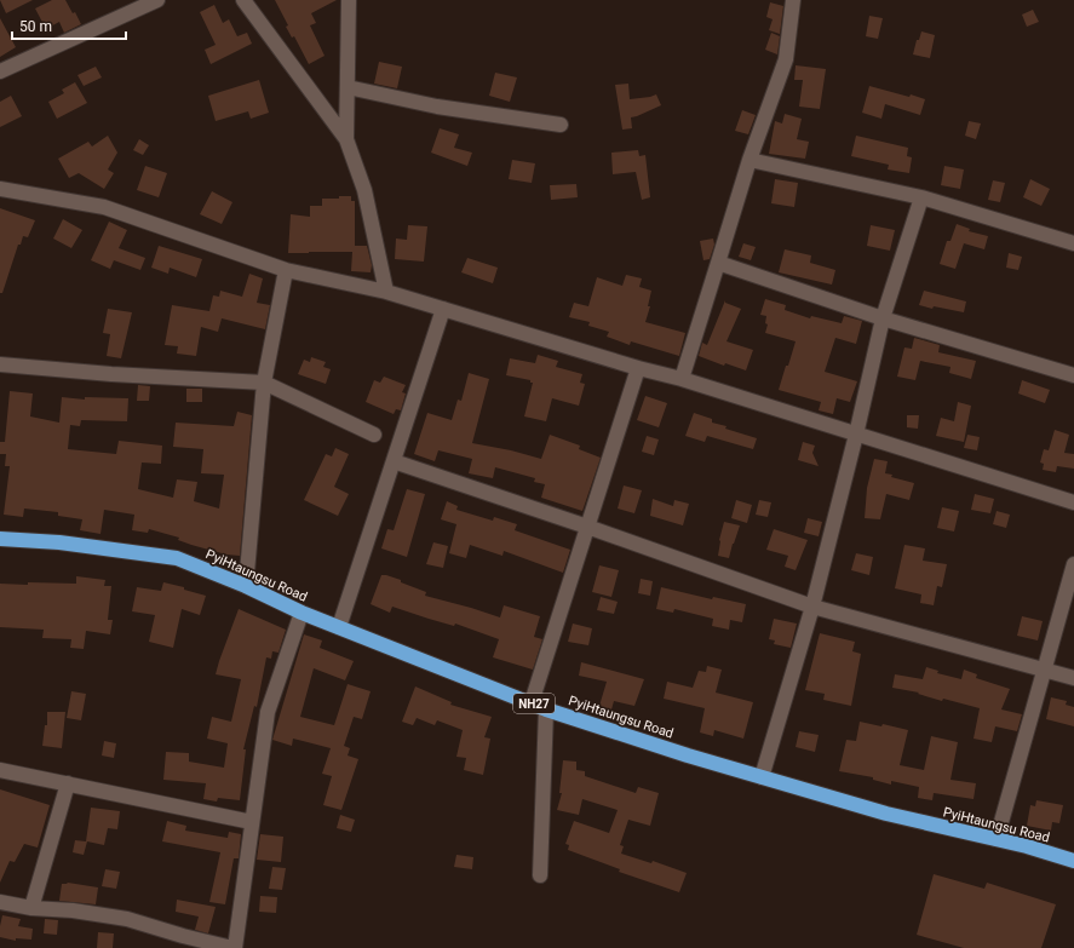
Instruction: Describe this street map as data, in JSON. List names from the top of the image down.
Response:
{
  "streets": {
    "highway": ["PyiHtaungsu Road", "NH27"]
  },
  "scale_bar": "50 m"
}
